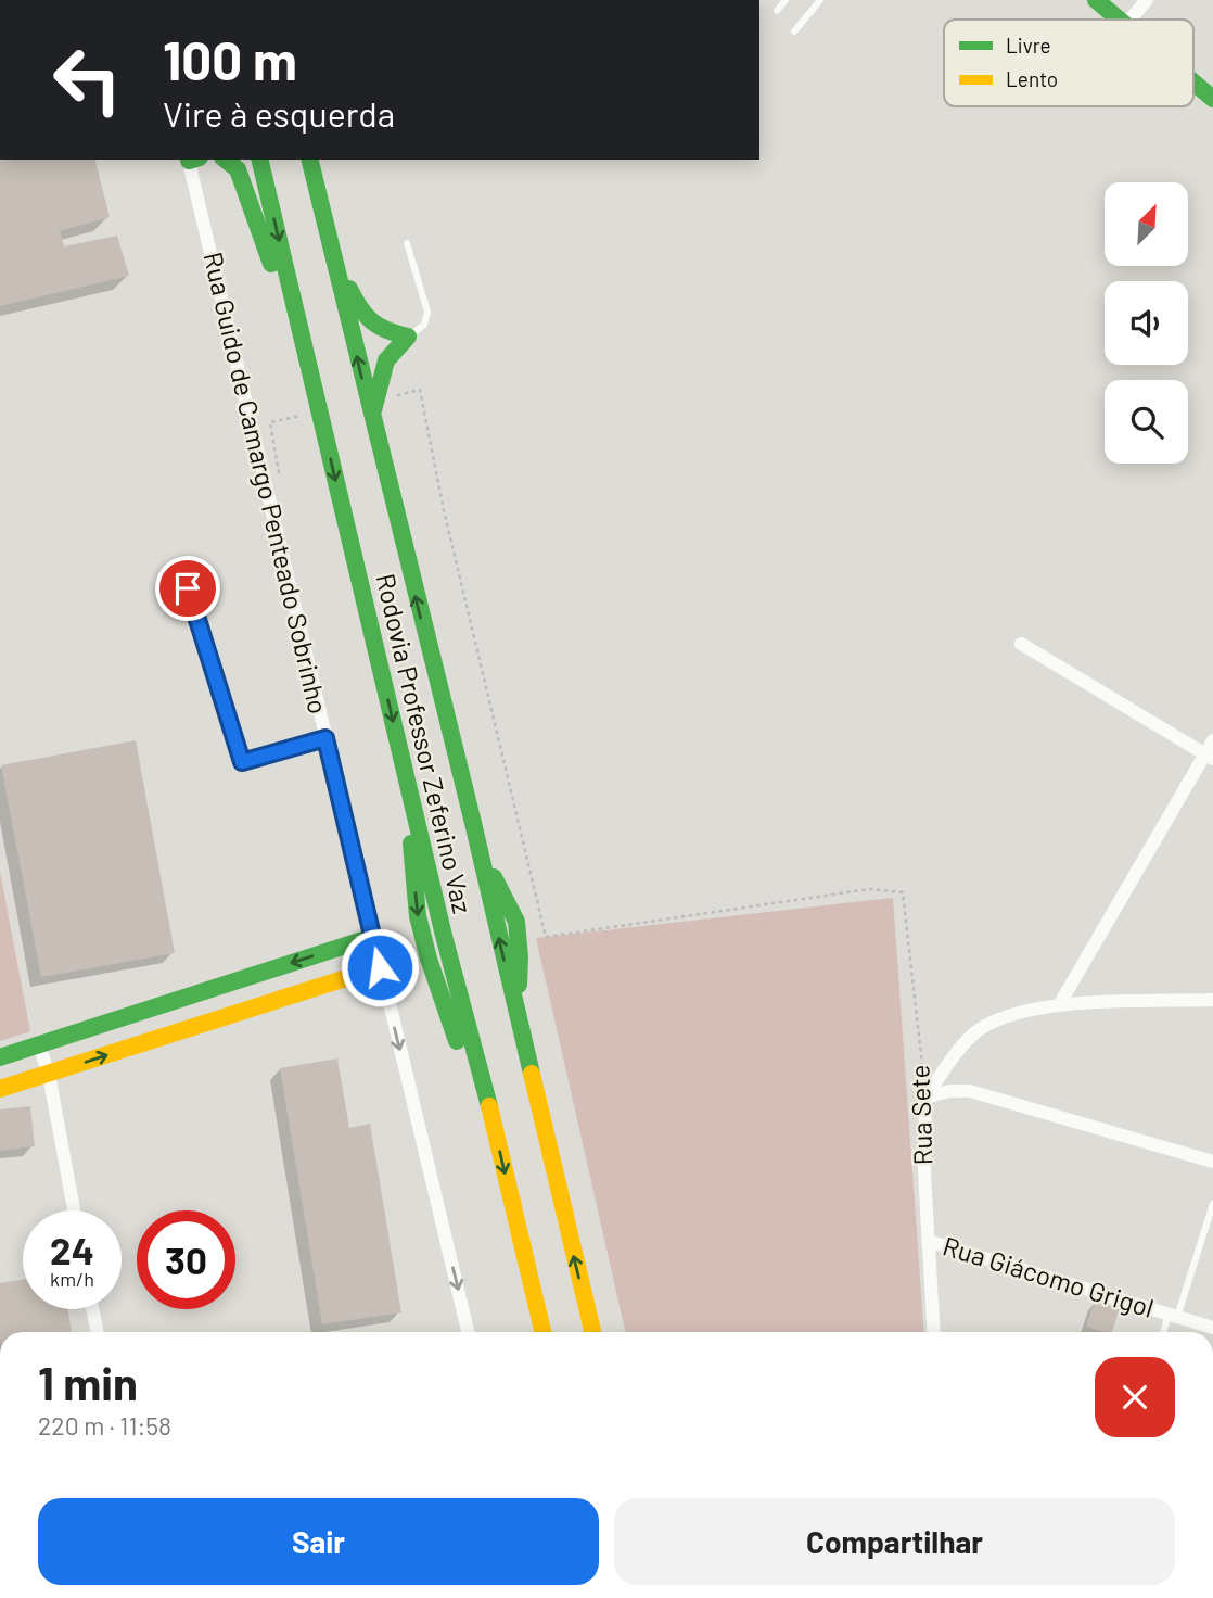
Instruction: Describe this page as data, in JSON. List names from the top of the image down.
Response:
{
  "streets": {
    "main road": ["Rodovia Professor Zeferino Vaz"],
    "street": ["Rua Guido de Camargo Penteado Sobrinho", "Rua Sete", "Rua Giácomo Grigol"]
  },
  "crossings": [
    ["Rua Sete", "Rua Giácomo Grigol"]
  ],
  "legend": ["Livre", "Lento"],
  "north": "top right",
  "page": {
    "turn": ["100 m", "Vire à esquerda"],
    "speed": "24 km/h",
    "limit": "30",
    "heading": ["1 min", "220 m · 11:58"],
    "buttons": ["Sair", "Compartilhar"]
  }
}
